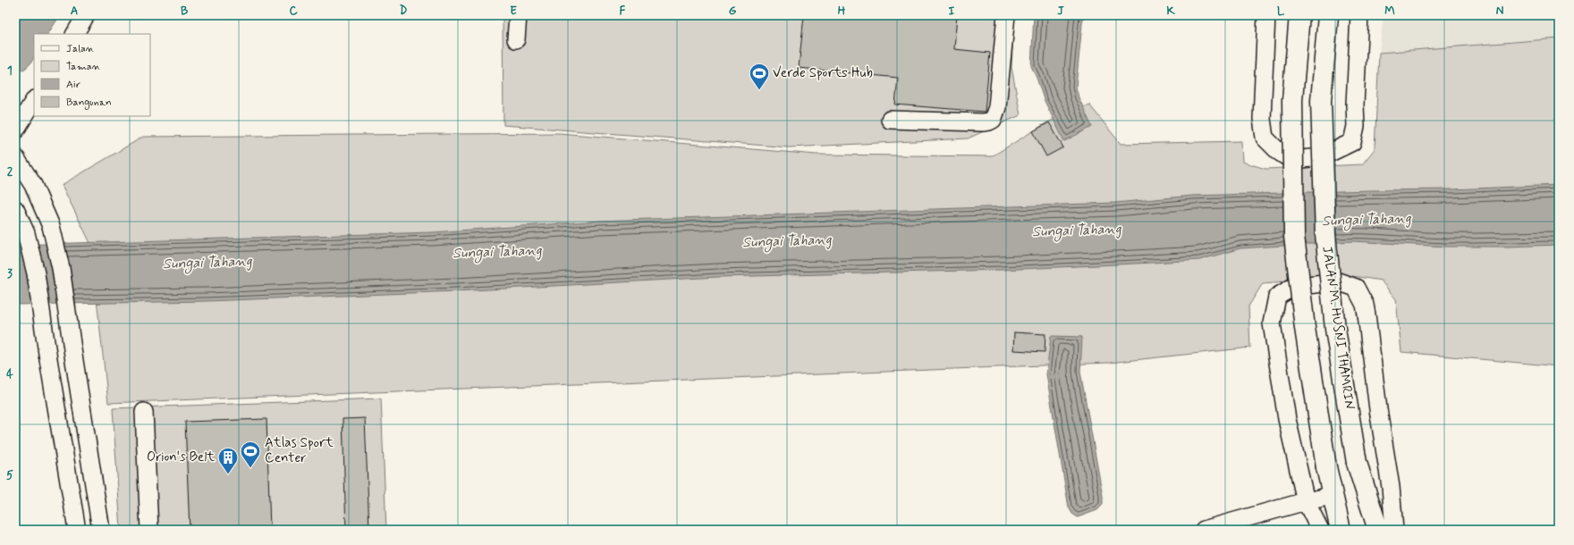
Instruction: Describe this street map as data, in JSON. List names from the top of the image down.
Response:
{
  "streets": {
    "main road": ["JALAN M. HUSNI THAMRIN"]
  },
  "water": ["Sungai Tahang"],
  "places": {
    "sports": ["Verde Sports Hub", "Atlas Sport Center"],
    "building": ["Orion's Belt"]
  },
  "legend": [
    "Jalan",
    "Taman",
    "Air",
    "Bangunan"
  ],
  "grid": {
    "columns": [
      "A",
      "B",
      "C",
      "D",
      "E",
      "F",
      "G",
      "H",
      "I",
      "J",
      "K",
      "L",
      "M",
      "N"
    ],
    "rows": [
      "1",
      "2",
      "3",
      "4",
      "5"
    ]
  }
}
